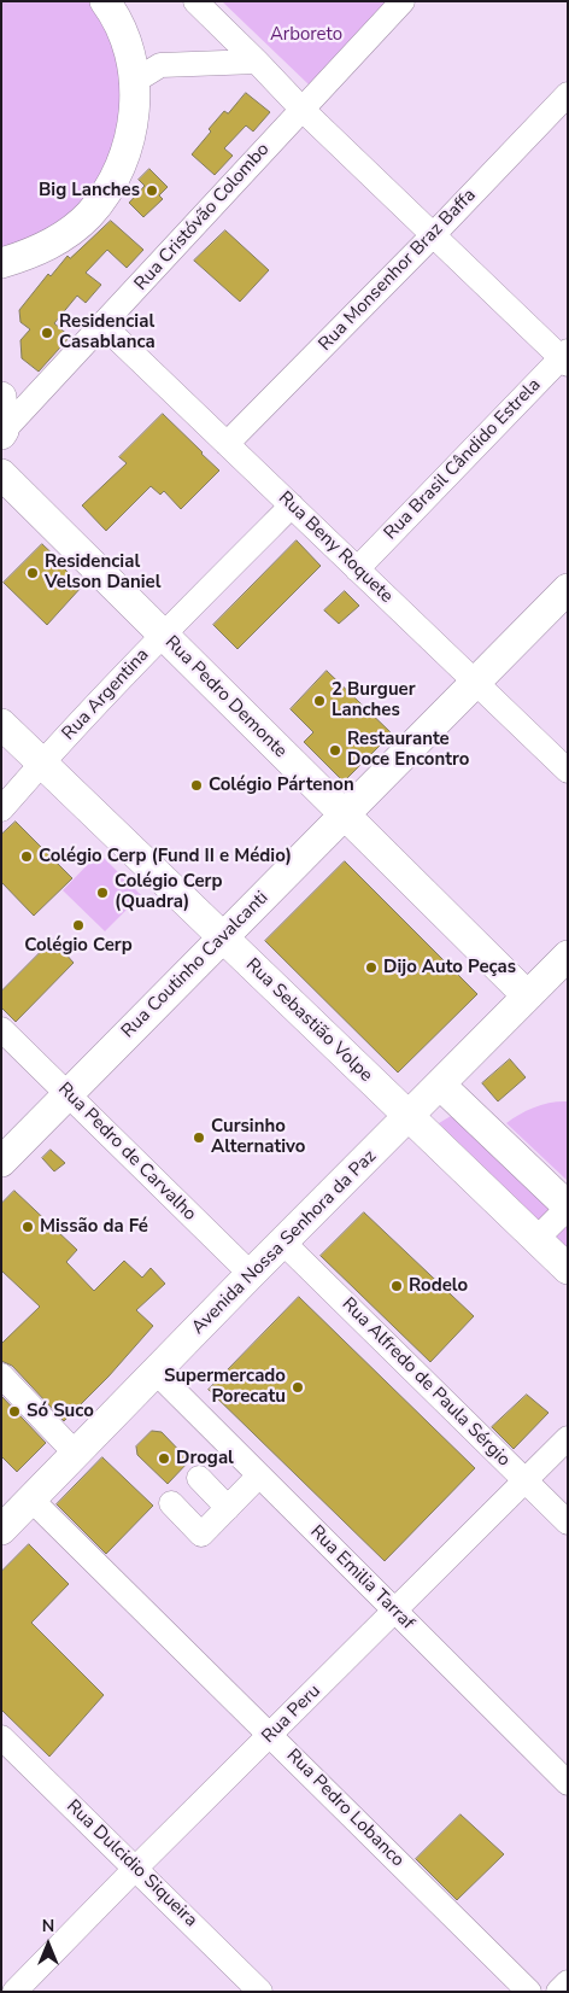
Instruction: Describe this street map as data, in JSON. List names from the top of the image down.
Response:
{
  "streets": {
    "main road": [
      "Rua Pedro Demonte",
      "Rua Coutinho Cavalcanti",
      "Rua Sebastião Volpe",
      "Avenida Nossa Senhora da Paz"
    ],
    "street": [
      "Rua Cristóvão Colombo",
      "Rua Monsenhor Braz Baffa",
      "Rua Brasil Cândido Estrela",
      "Rua Beny Roquete",
      "Rua Argentina",
      "Rua Pedro de Carvalho",
      "Rua Alfredo de Paula Sérgio",
      "Rua Emilia Tarraf",
      "Rua Peru",
      "Rua Pedro Lobanco",
      "Rua Dulcidio Siqueira"
    ]
  },
  "crossings": [
    ["Rua Cristóvão Colombo", "Rua Beny Roquete"],
    ["Rua Monsenhor Braz Baffa", "Rua Beny Roquete"],
    ["Rua Brasil Cândido Estrela", "Rua Beny Roquete"],
    ["Rua Beny Roquete", "Rua Argentina"],
    ["Rua Beny Roquete", "Rua Coutinho Cavalcanti"],
    ["Rua Argentina", "Rua Pedro Demonte"],
    ["Rua Argentina", "Rua Sebastião Volpe"],
    ["Rua Pedro Demonte", "Rua Coutinho Cavalcanti"],
    ["Rua Pedro Demonte", "Avenida Nossa Senhora da Paz"],
    ["Rua Coutinho Cavalcanti", "Rua Sebastião Volpe"],
    ["Rua Coutinho Cavalcanti", "Rua Pedro de Carvalho"],
    ["Rua Sebastião Volpe", "Avenida Nossa Senhora da Paz"],
    ["Rua Pedro de Carvalho", "Avenida Nossa Senhora da Paz"],
    ["Avenida Nossa Senhora da Paz", "Rua Alfredo de Paula Sérgio"],
    ["Avenida Nossa Senhora da Paz", "Rua Emilia Tarraf"],
    ["Avenida Nossa Senhora da Paz", "Rua Pedro Lobanco"],
    ["Rua Alfredo de Paula Sérgio", "Rua Peru"],
    ["Rua Emilia Tarraf", "Rua Peru"],
    ["Rua Peru", "Rua Pedro Lobanco"],
    ["Rua Peru", "Rua Dulcidio Siqueira"]
  ],
  "parks": ["Arboreto"],
  "places": [
    "Big Lanches",
    "Residencial Casablanca",
    "Residencial Velson Daniel",
    "2 Burguer Lanches",
    "Restaurante Doce Encontro",
    "Colégio Pártenon",
    "Colégio Cerp (Fund II e Médio)",
    "Colégio Cerp (Quadra)",
    "Colégio Cerp",
    "Dijo Auto Peças",
    "Cursinho Alternativo",
    "Missão da Fé",
    "Rodelo",
    "Supermercado Porecatu",
    "Só Suco",
    "Drogal"
  ],
  "north": "top"
}
